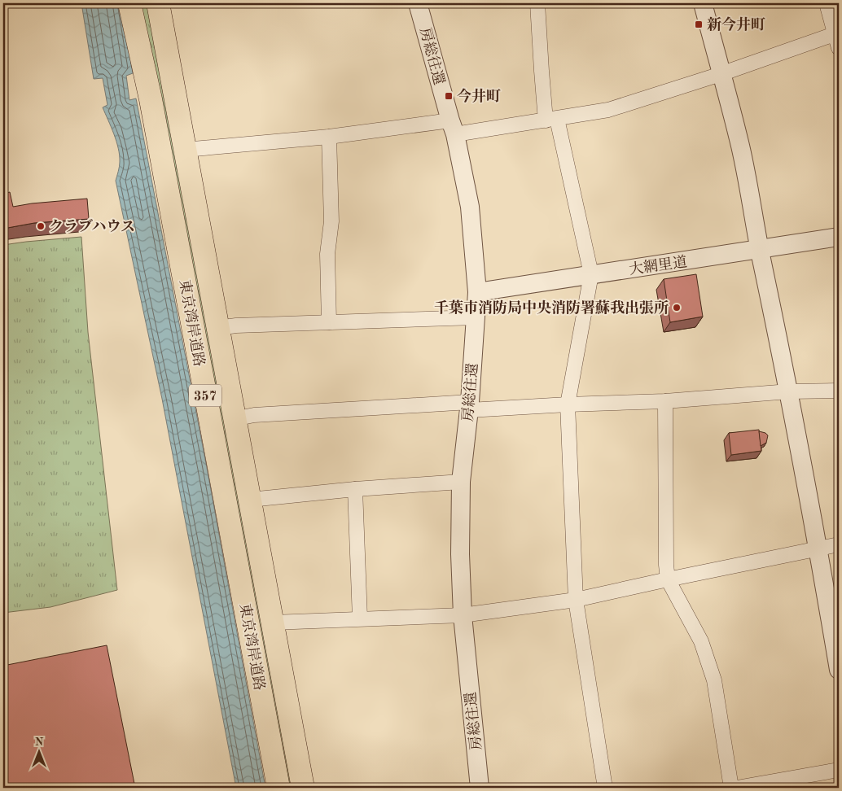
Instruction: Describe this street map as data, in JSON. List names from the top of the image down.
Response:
{
  "streets": {
    "highway": ["東京湾岸道路", "357"],
    "street": ["房総往還", "大網里道"]
  },
  "crossings": [
    ["房総往還", "大網里道"]
  ],
  "places": {
    "transit": ["新今井町", "今井町"],
    "other": ["クラブハウス", "千葉市消防局中央消防署蘇我出張所"]
  },
  "north": "top"
}
